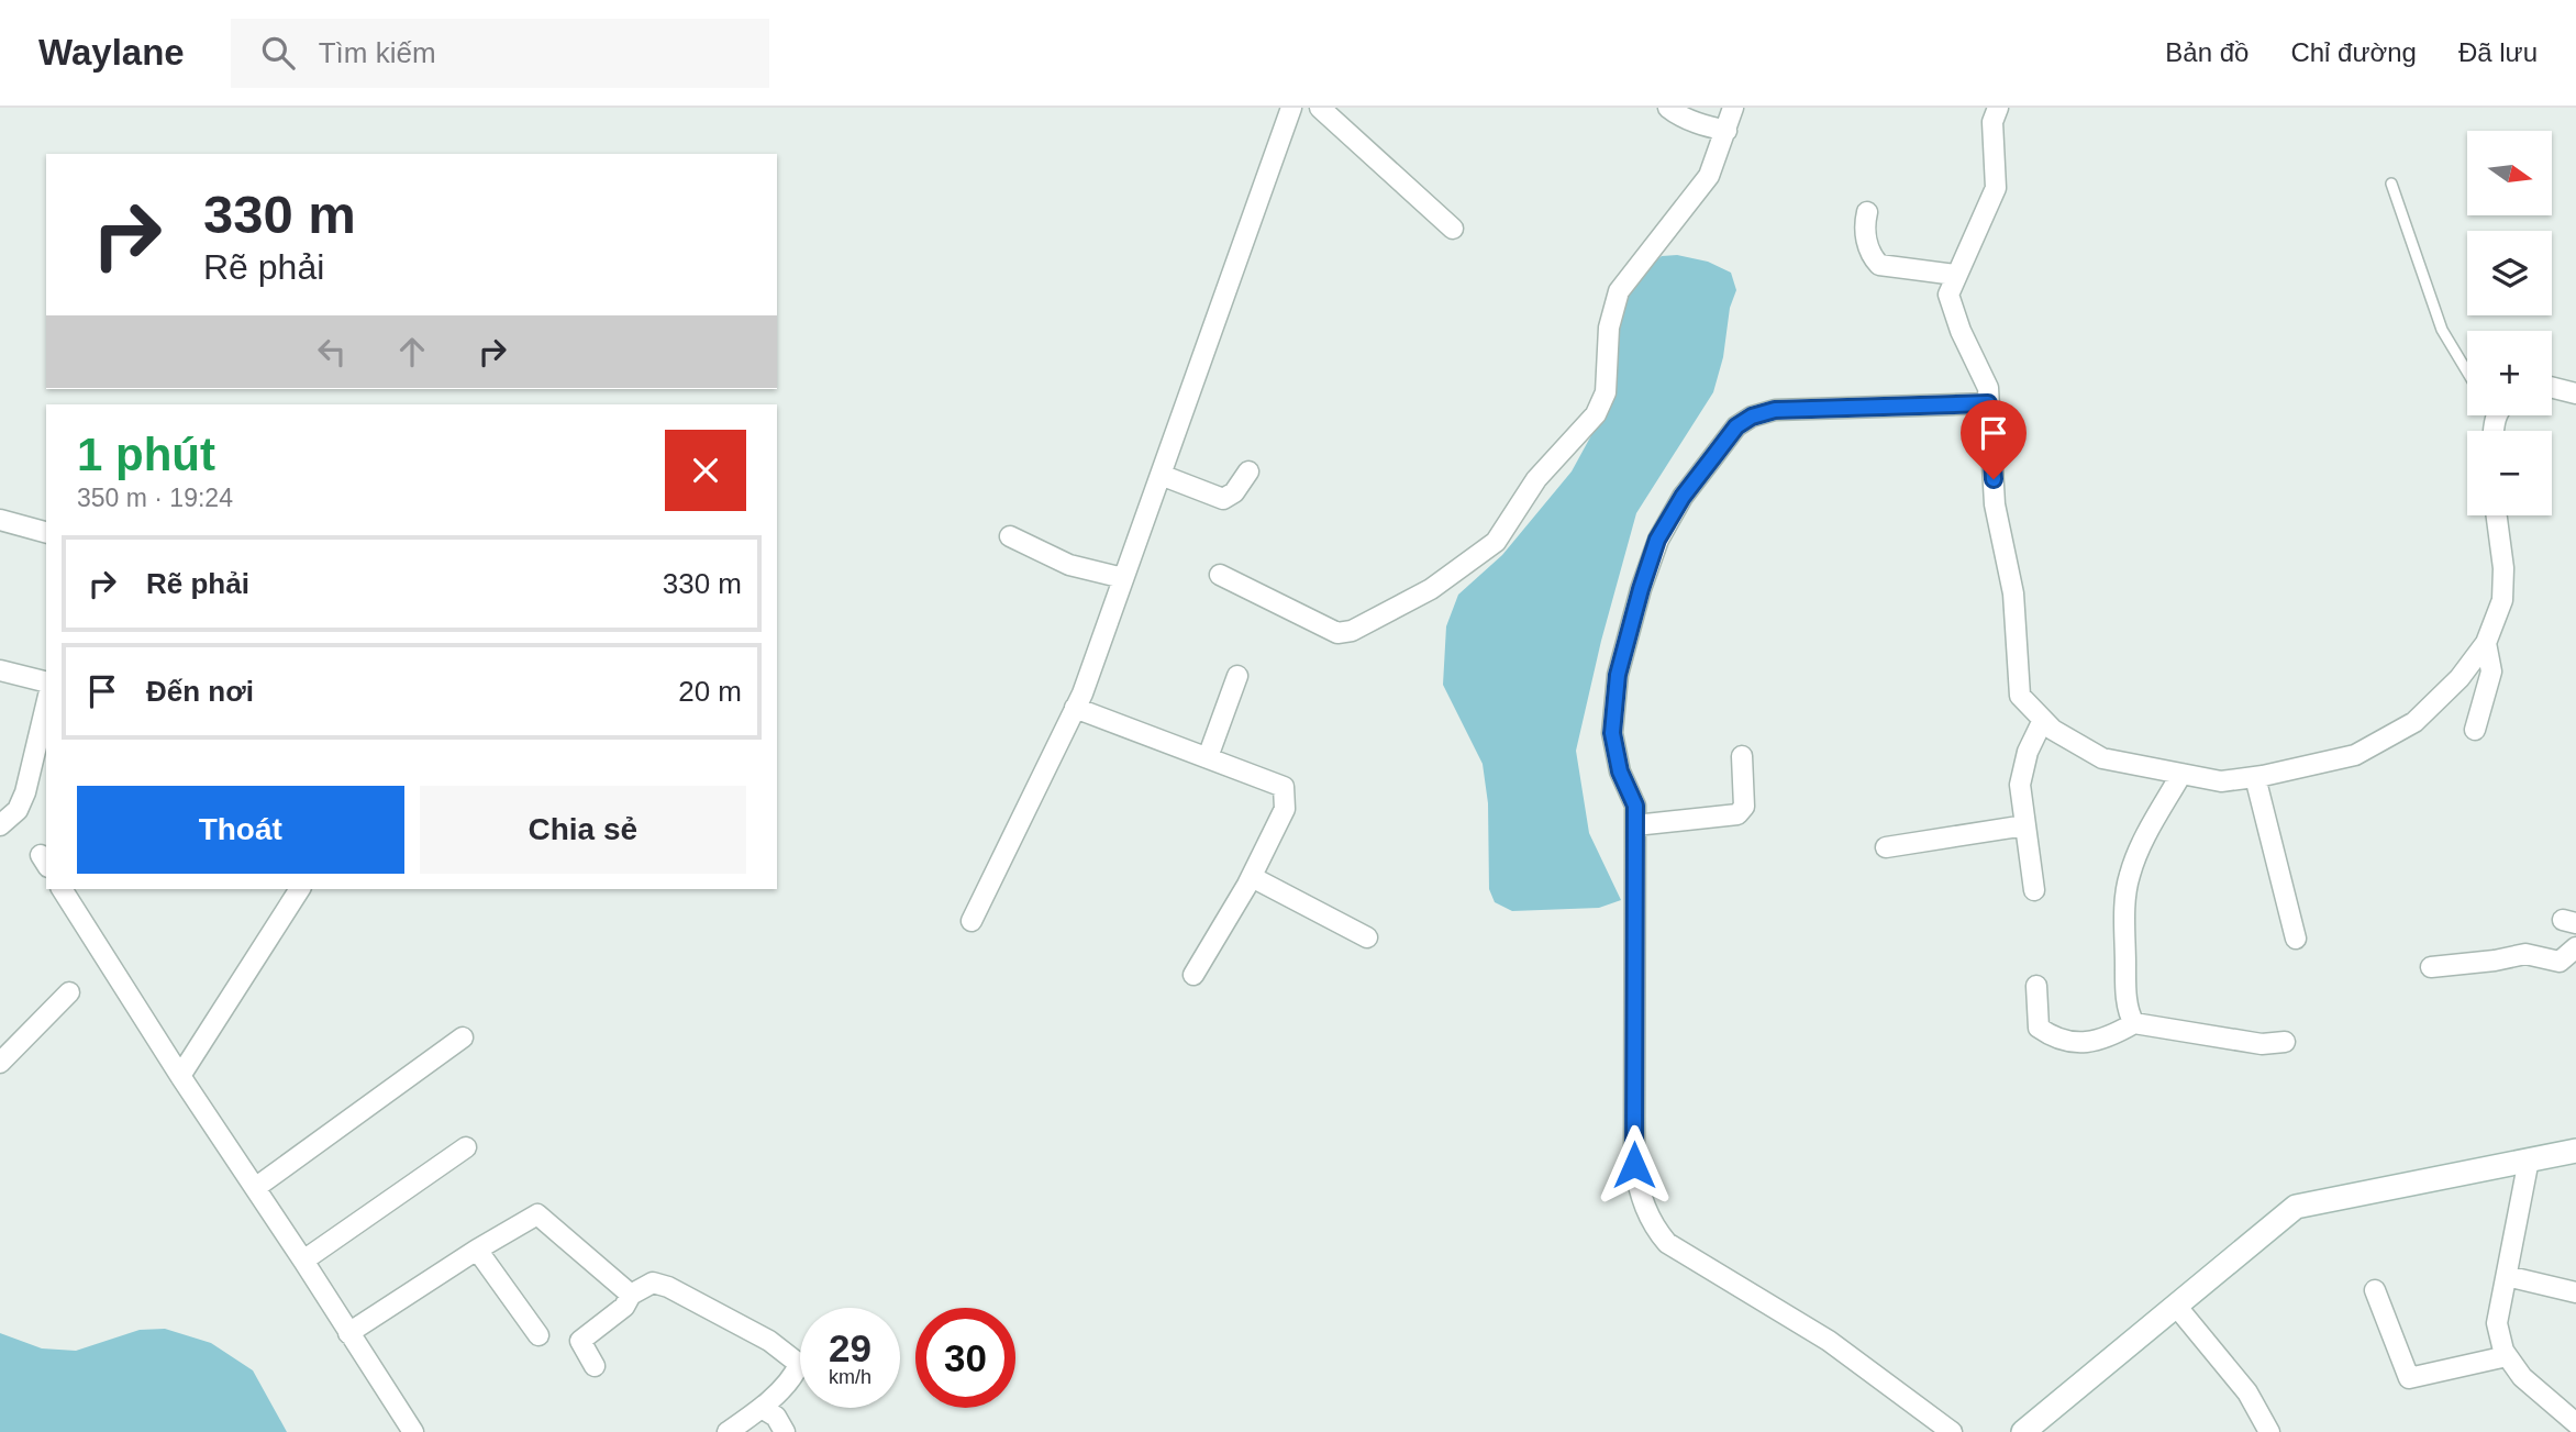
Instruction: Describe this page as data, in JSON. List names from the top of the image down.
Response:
{
  "north": "right",
  "page": {
    "header": "Waylane",
    "search": "Tìm kiếm",
    "nav": ["Bản đồ", "Chỉ đường", "Đã lưu"],
    "map_buttons": ["+", "−"],
    "turn": ["330 m", "Rẽ phải"],
    "heading": ["1 phút", "350 m · 19:24"],
    "list": [
      {
        "name": "Rẽ phải",
        "value": "330 m"
      },
      {
        "name": "Đến nơi",
        "value": "20 m"
      }
    ],
    "buttons": ["Thoát", "Chia sẻ"],
    "speed": "29 km/h",
    "limit": "30"
  }
}
